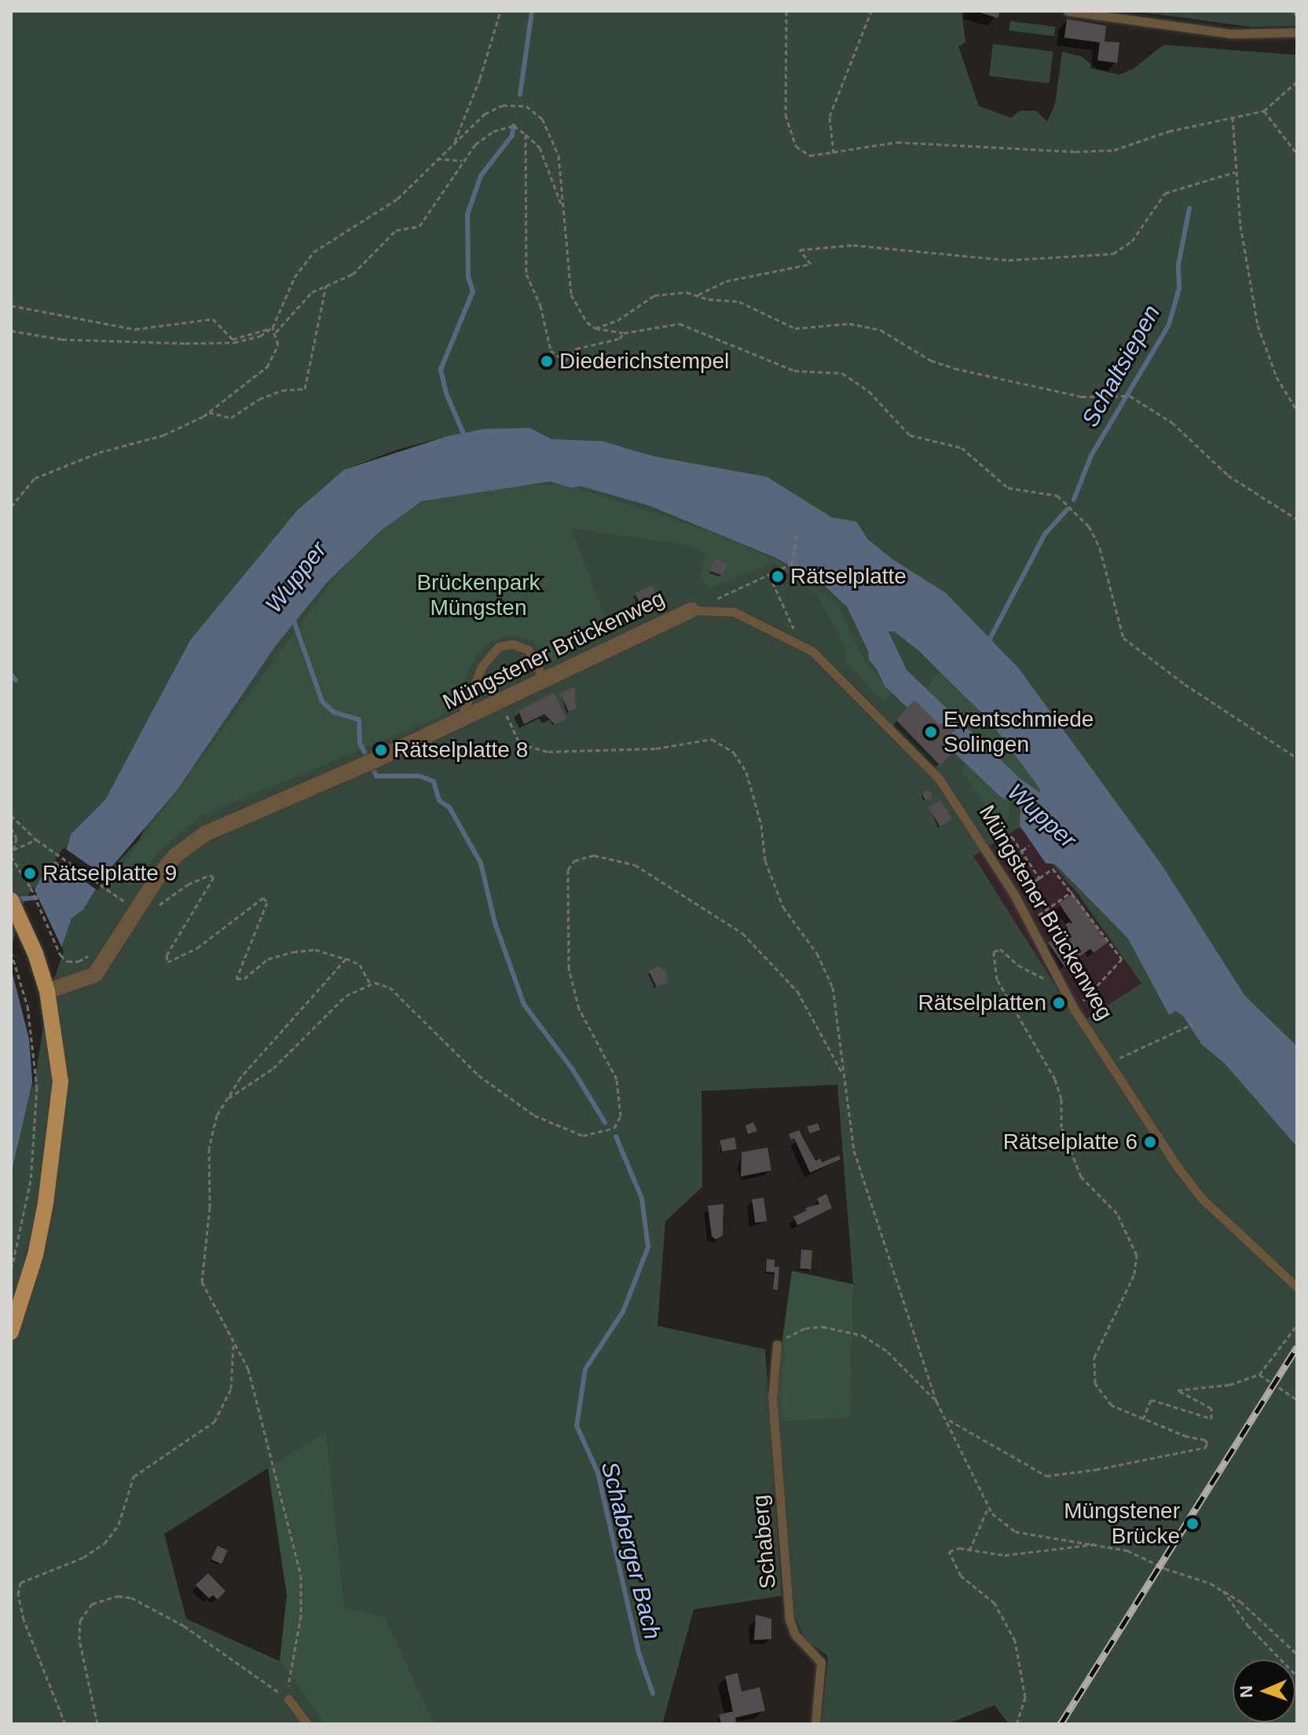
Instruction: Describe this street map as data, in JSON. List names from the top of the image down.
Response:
{
  "streets": {
    "street": ["Müngstener Brückenweg"],
    "lane": ["Schaberg"]
  },
  "water": ["Schaltsiepen", "Wupper", "Schaberger Bach"],
  "parks": ["Brückenpark Müngsten"],
  "places": [
    "Diederichstempel",
    "Rätselplatte",
    "Eventschmiede Solingen",
    "Rätselplatte 8",
    "Rätselplatte 9",
    "Rätselplatten",
    "Rätselplatte 6",
    "Müngstener Brücke"
  ],
  "north": "left"
}
